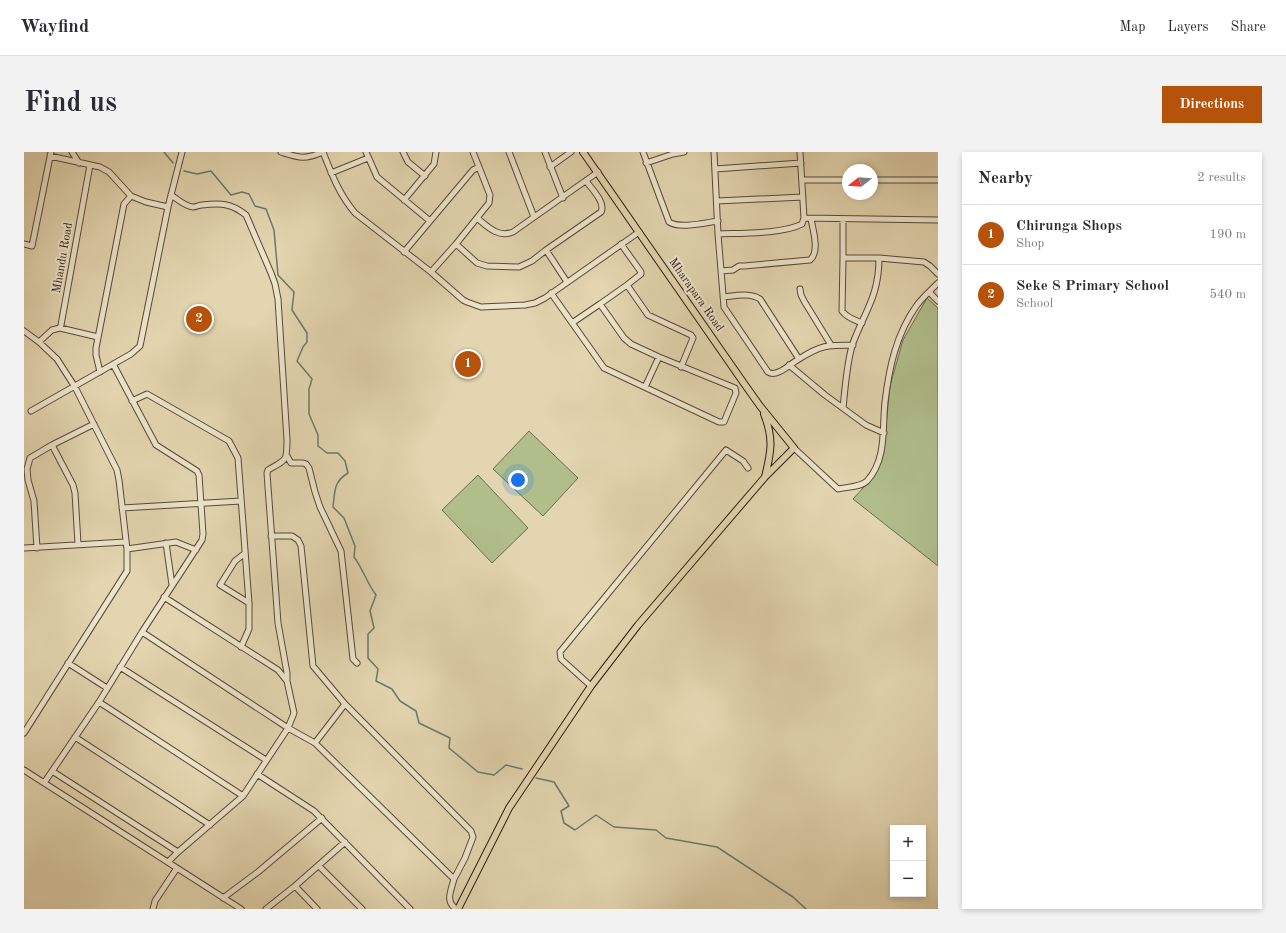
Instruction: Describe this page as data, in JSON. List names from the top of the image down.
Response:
{
  "streets": {
    "main road": ["Mharapara Road"],
    "street": ["Mhandu Road"]
  },
  "north": "left",
  "page": {
    "header": "Wayfind",
    "nav": ["Map", "Layers", "Share"],
    "buttons": "Directions",
    "title": "Find us",
    "heading": ["Nearby", "2 results"],
    "list": [
      {
        "mark": "1",
        "name": "Chirunga Shops",
        "note": "Shop",
        "value": "190 m"
      },
      {
        "mark": "2",
        "name": "Seke 8 Primary School",
        "note": "School",
        "value": "540 m"
      }
    ],
    "pins": ["2", "1"],
    "map_buttons": ["+", "−"]
  }
}
